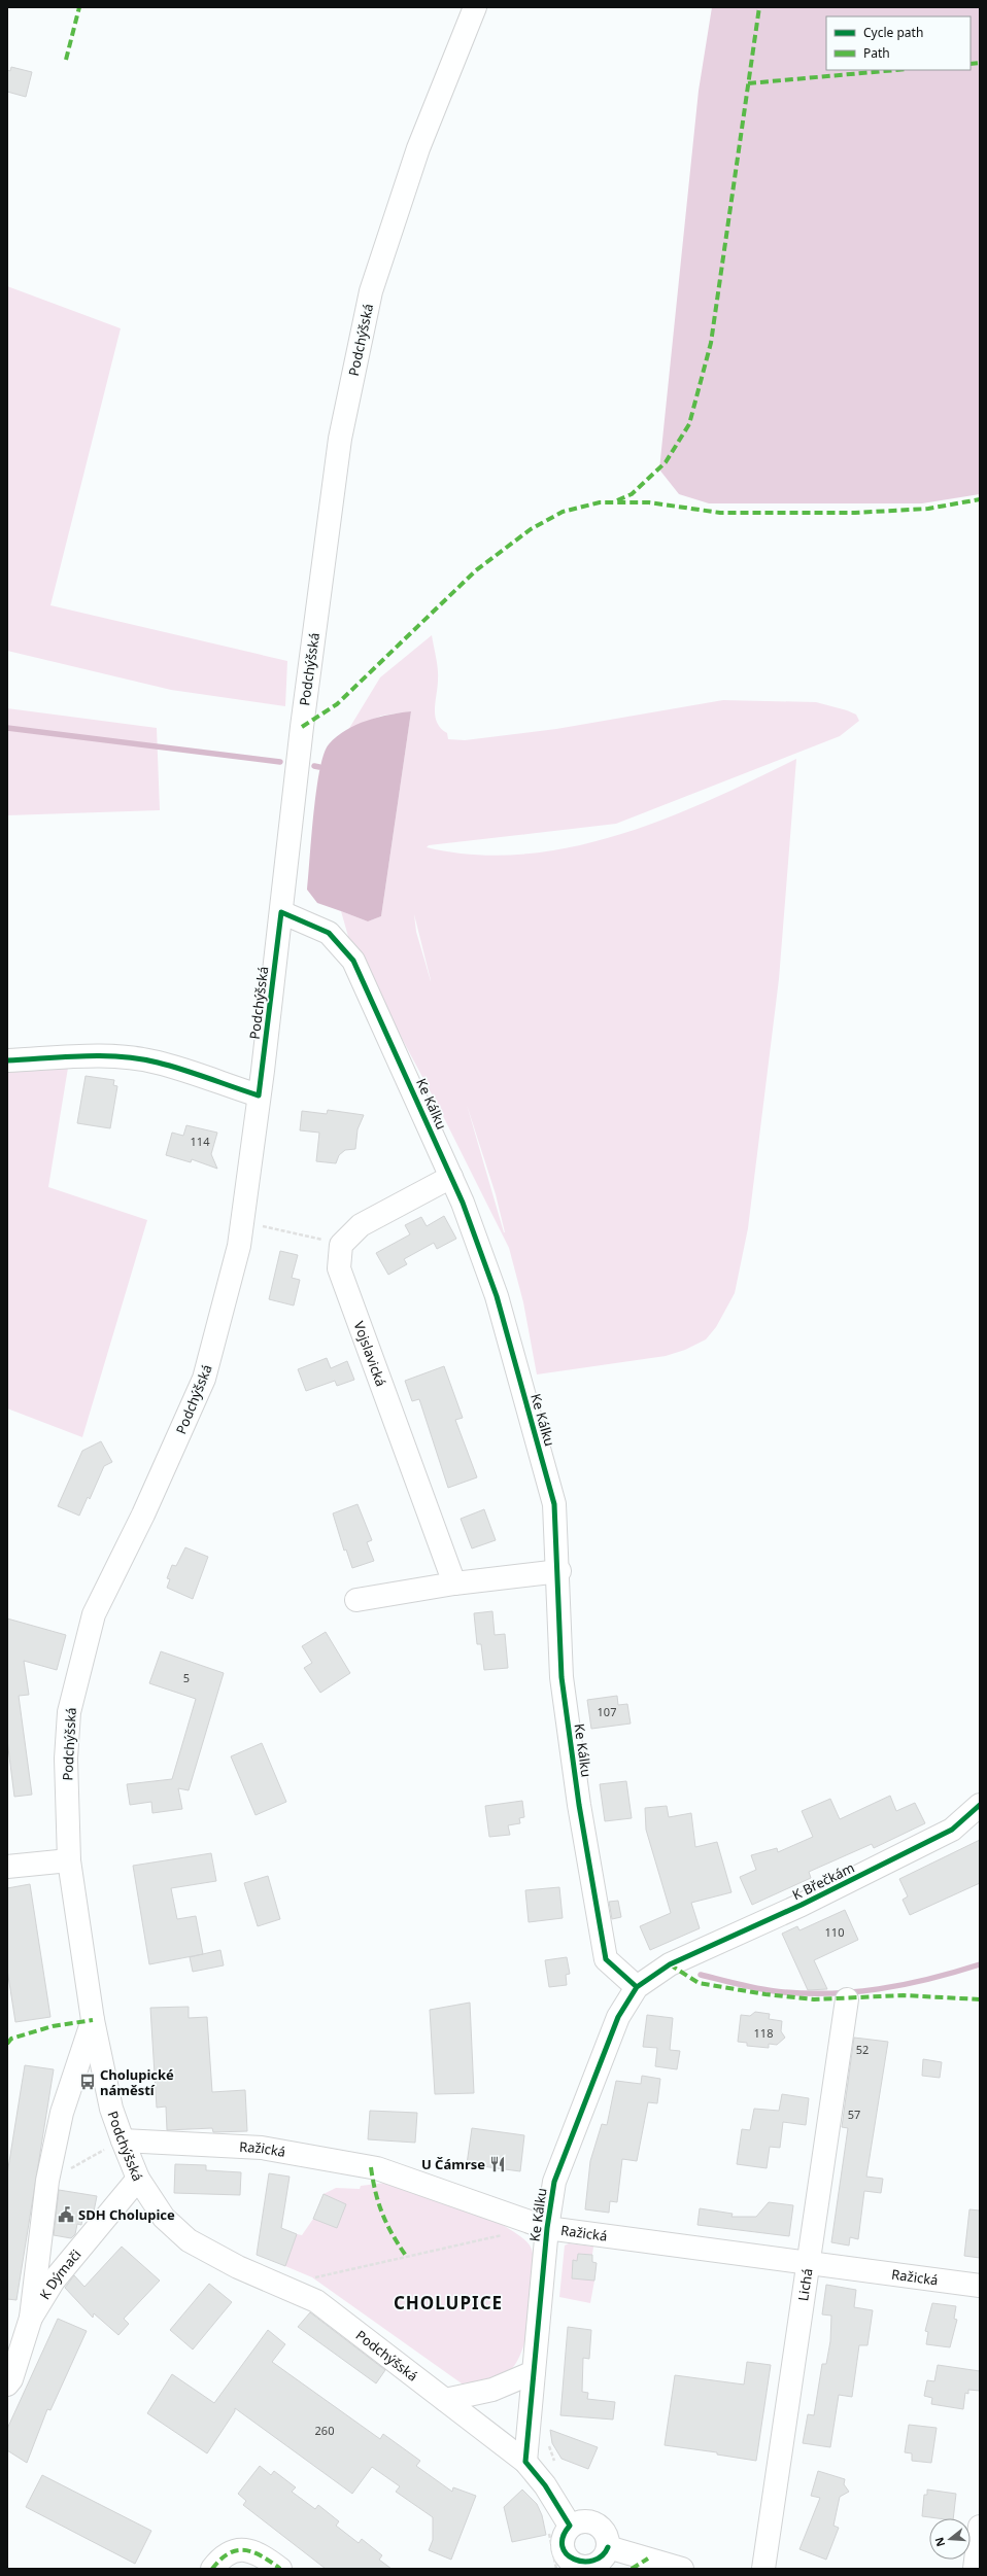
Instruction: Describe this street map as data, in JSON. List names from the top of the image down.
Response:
{
  "streets": {
    "street": [
      "Podchýšská",
      "Ke Kálku",
      "Vojslavická",
      "K Břečkám",
      "Ražická",
      "K Dýmači",
      "Lichá"
    ]
  },
  "crossings": [
    ["Podchýšská", "Ke Kálku"],
    ["Podchýšská", "Ražická"],
    ["Podchýšská", "K Dýmači"],
    ["Ke Kálku", "K Břečkám"],
    ["Ke Kálku", "Ražická"],
    ["Ražická", "Lichá"]
  ],
  "districts": ["CHOLUPICE"],
  "places": {
    "bus stop": ["Cholupické náměstí"],
    "restaurant": ["U Čámrse"],
    "public building": ["SDH Cholupice"]
  },
  "house_numbers": [
    "114",
    "5",
    "107",
    "110",
    "118",
    "52",
    "57",
    "260"
  ],
  "legend": ["Cycle path", "Path"],
  "north": "left"
}
